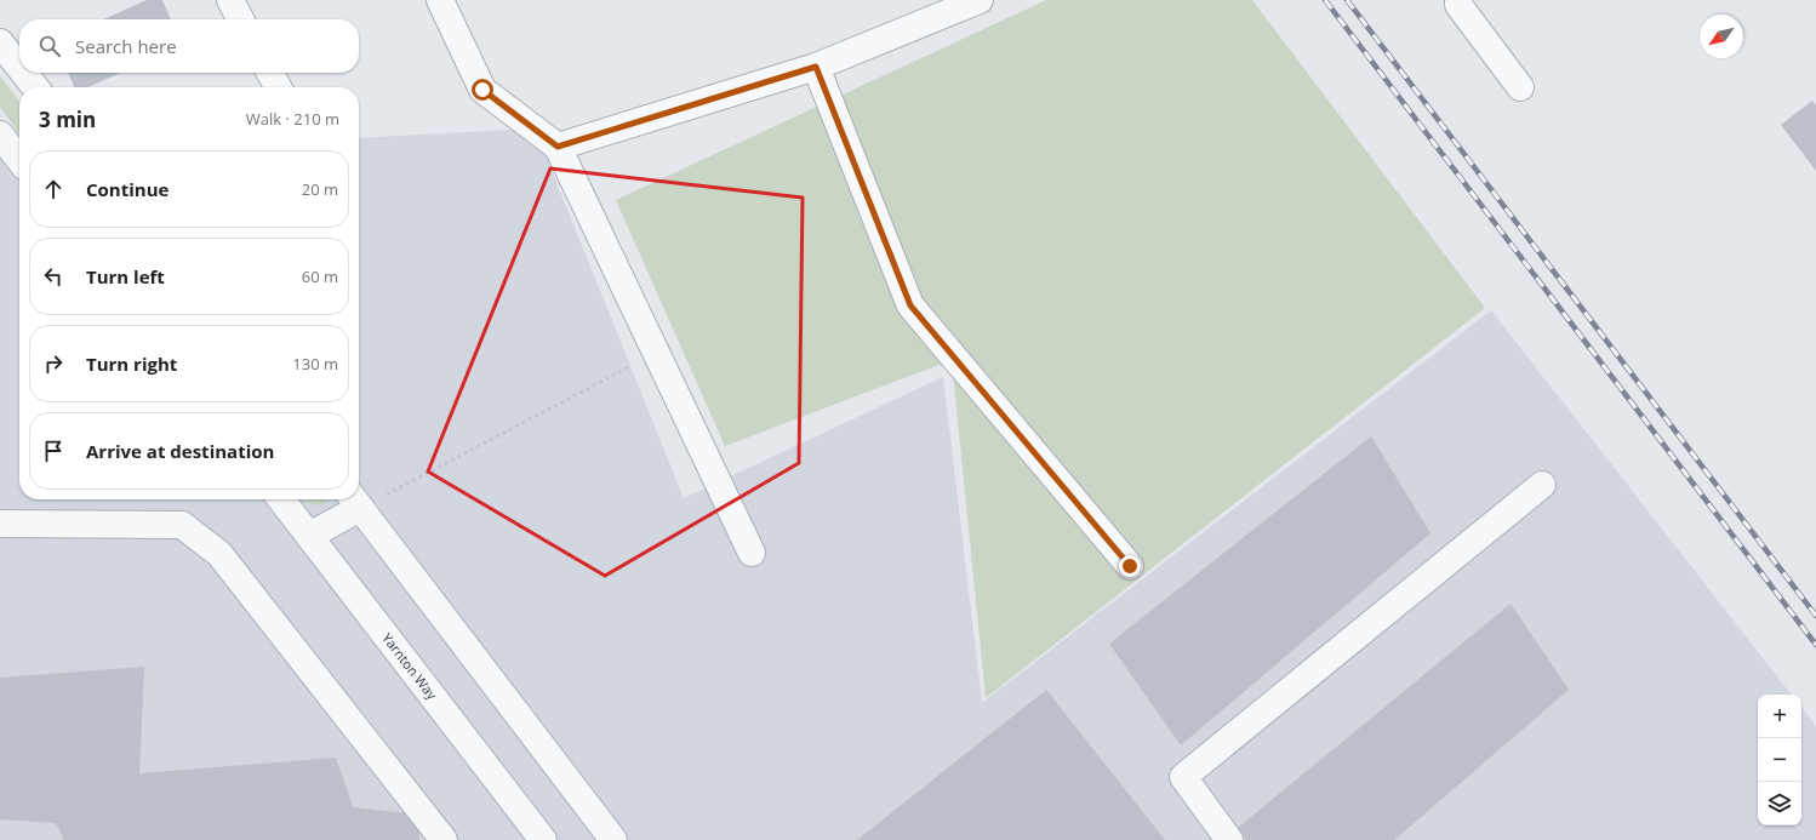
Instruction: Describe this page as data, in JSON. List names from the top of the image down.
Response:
{
  "streets": {
    "street": ["Yarnton Way"]
  },
  "north": "bottom left",
  "page": {
    "search": "Search here",
    "heading": ["3 min", "Walk · 210 m"],
    "list": [
      ["Continue", "20 m"],
      ["Turn left", "60 m"],
      ["Turn right", "130 m"],
      "Arrive at destination"
    ],
    "map_buttons": ["+", "−"]
  }
}
